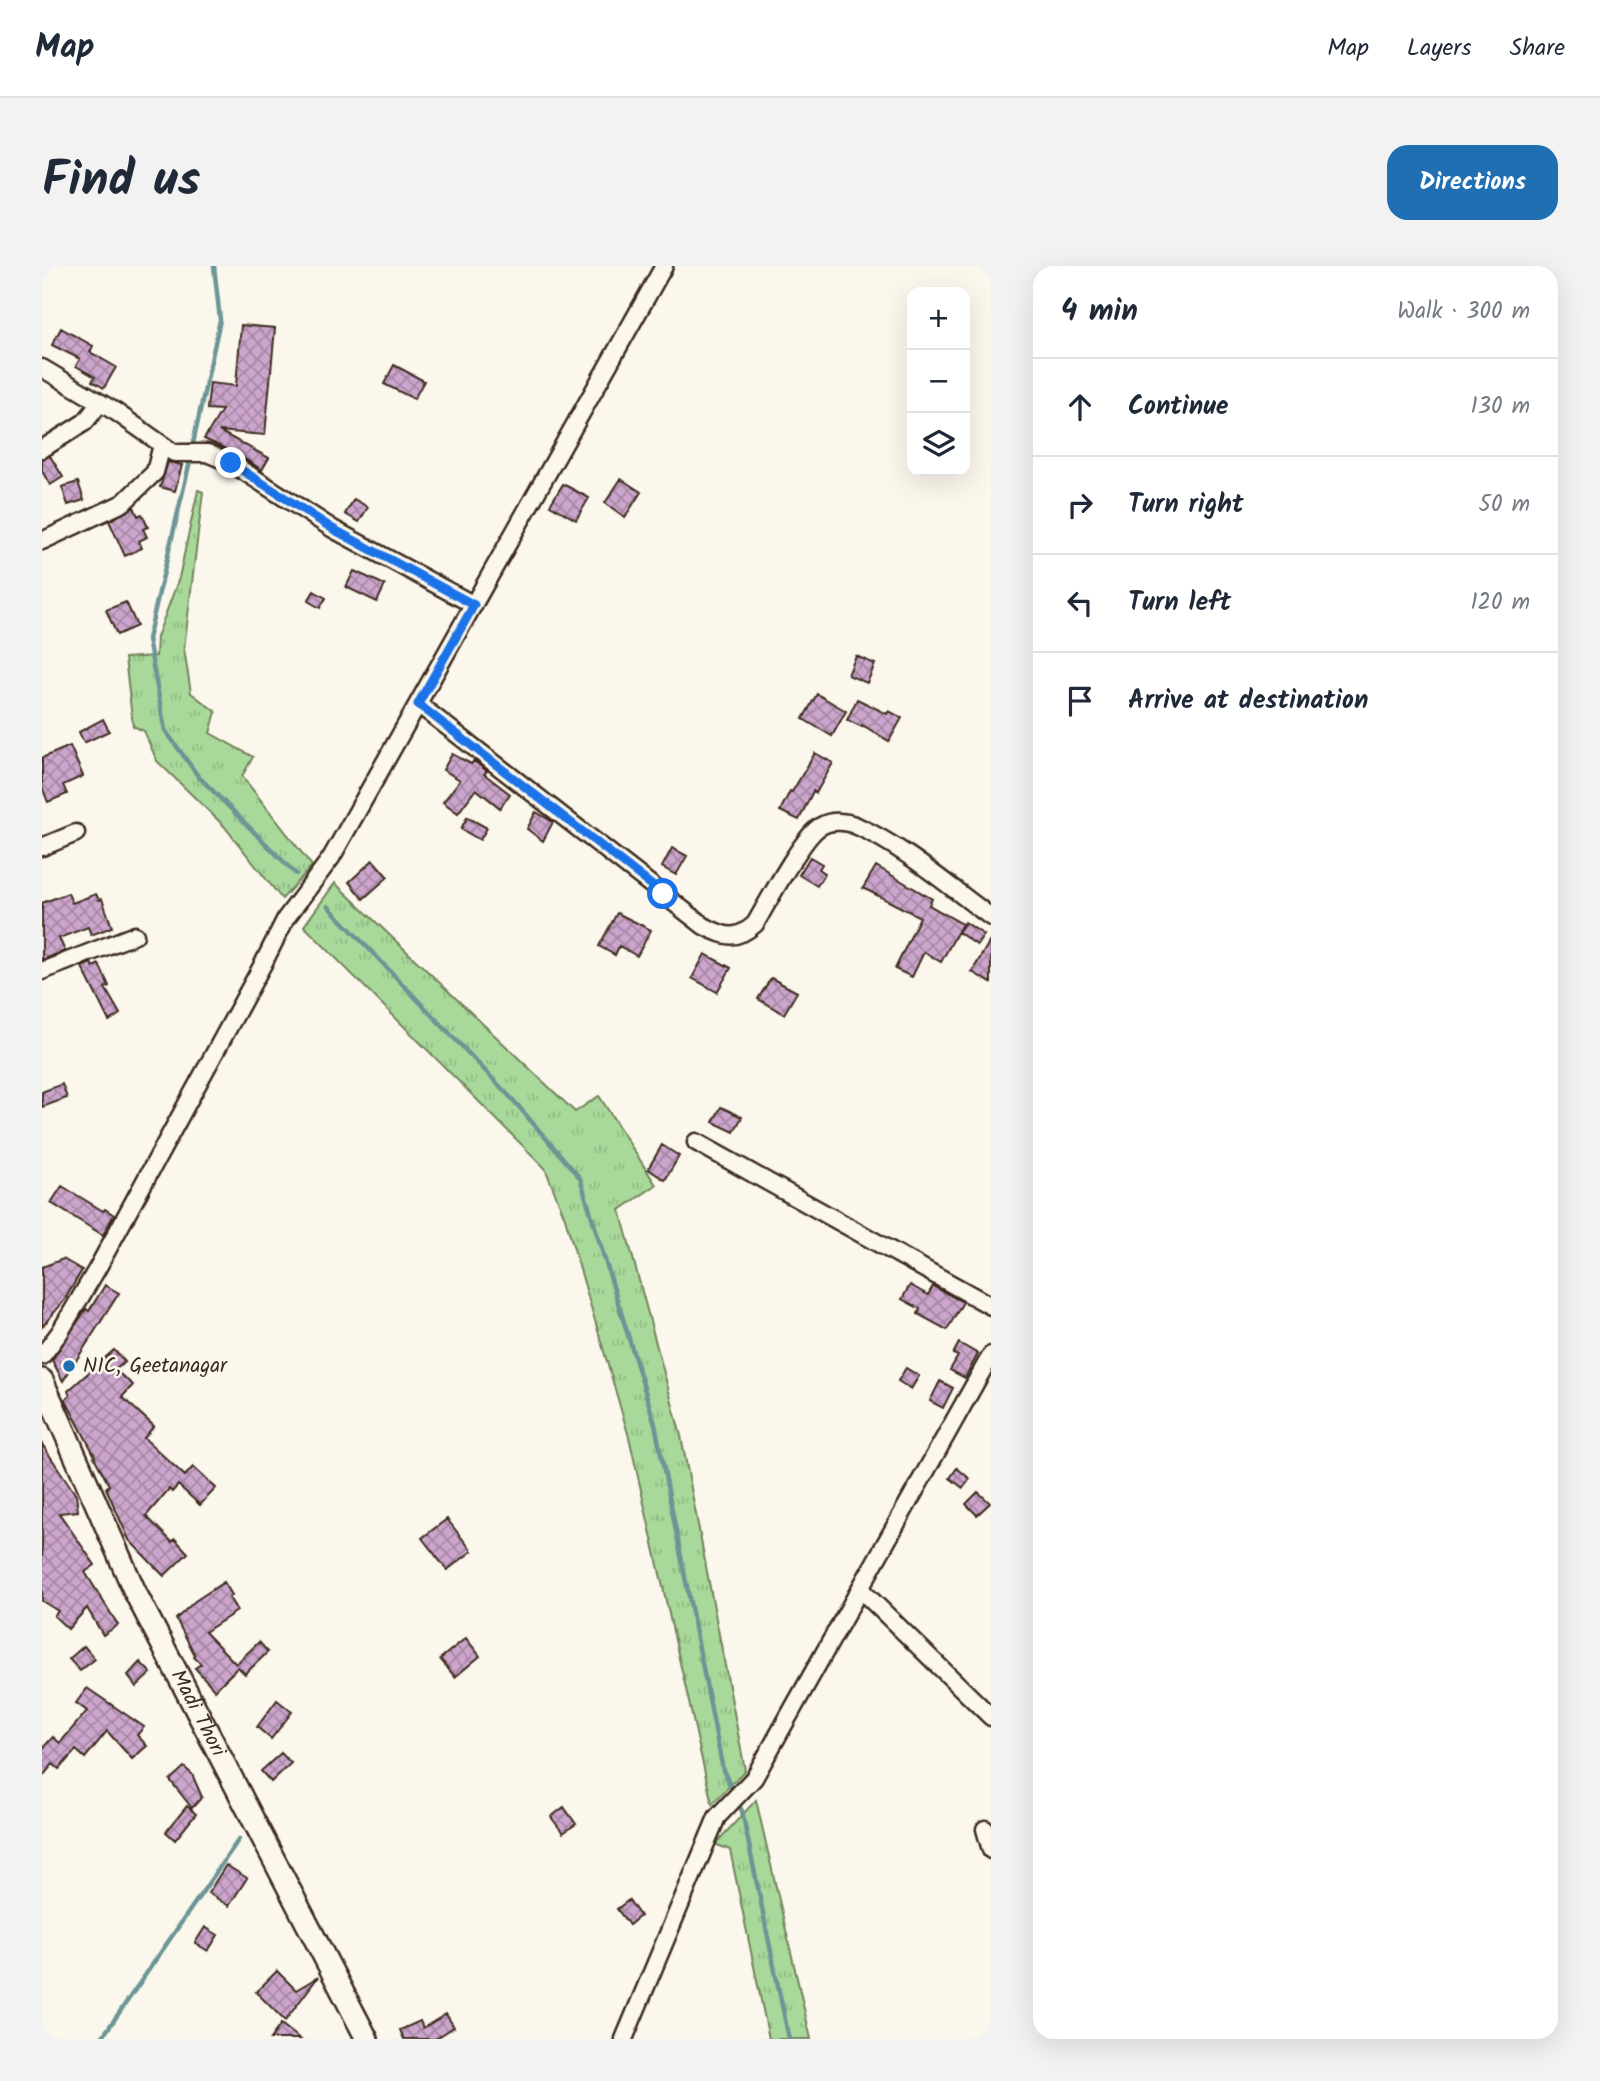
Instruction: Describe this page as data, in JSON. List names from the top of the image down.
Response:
{
  "streets": {
    "main road": ["Madi Thori"]
  },
  "places": ["NIC, Geetanagar"],
  "page": {
    "header": "Map",
    "nav": ["Map", "Layers", "Share"],
    "title": "Find us",
    "buttons": "Directions",
    "heading": ["4 min", "Walk · 300 m"],
    "map_buttons": ["+", "−"],
    "list": [
      ["Continue", "130 m"],
      ["Turn right", "50 m"],
      ["Turn left", "120 m"],
      "Arrive at destination"
    ]
  }
}
